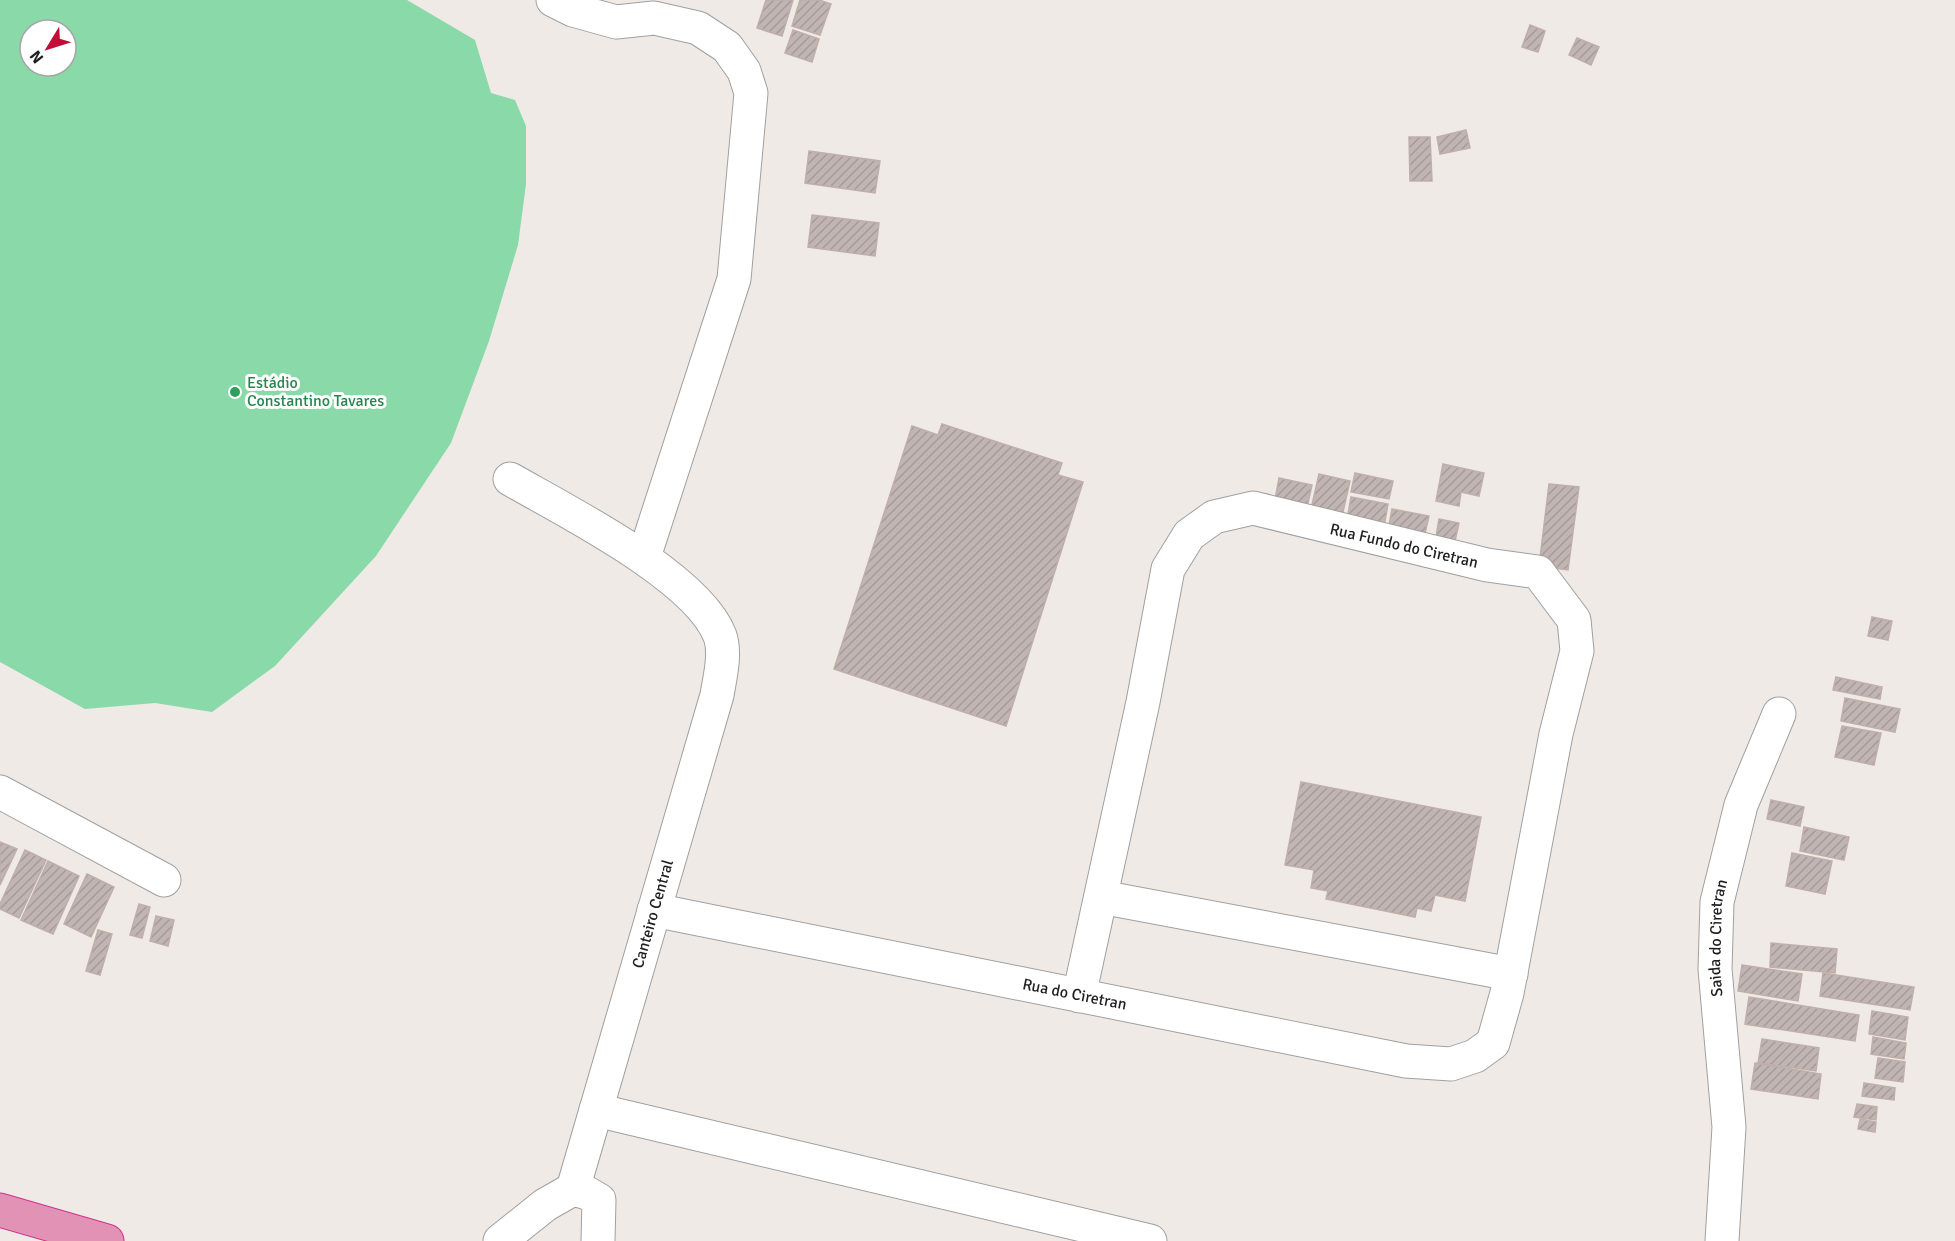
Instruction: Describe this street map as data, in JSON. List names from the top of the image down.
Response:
{
  "streets": {
    "street": [
      "Rua Fundo do Ciretran",
      "Canteiro Central",
      "Saida do Ciretran",
      "Rua do Ciretran"
    ]
  },
  "crossings": [
    ["Rua Fundo do Ciretran", "Rua do Ciretran"],
    ["Canteiro Central", "Rua do Ciretran"]
  ],
  "places": ["Estádio Constantino Tavares"],
  "north": "bottom left"
}
